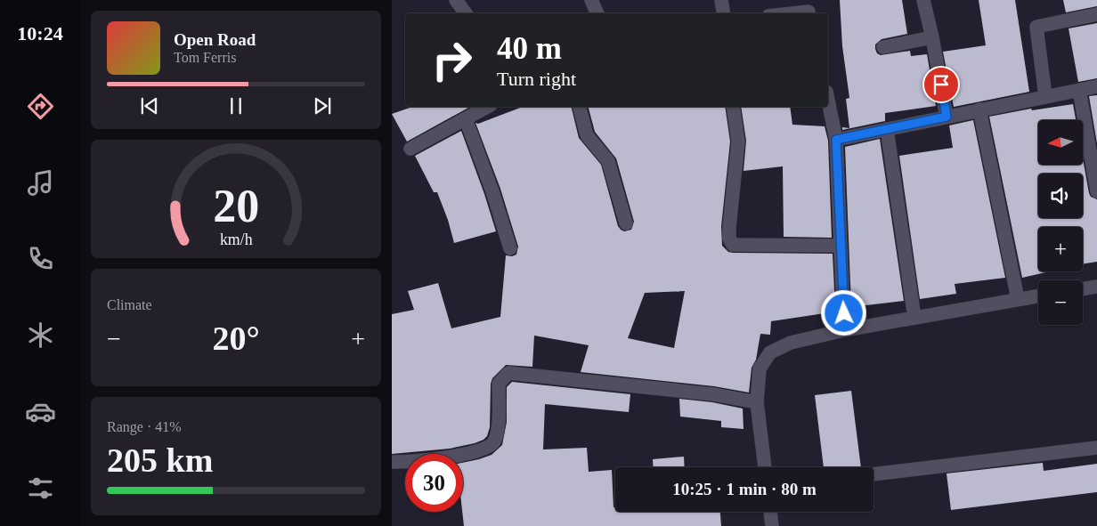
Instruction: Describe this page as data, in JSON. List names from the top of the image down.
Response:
{
  "north": "left",
  "page": {
    "tabs": "10:24",
    "turn": ["40 m", "Turn right"],
    "song": ["Open Road", "Tom Ferris"],
    "map_buttons": ["+", "−"],
    "tile": [
      "Climate",
      ["Range · 41%", "205 km"]
    ],
    "heat": ["−", "20°", "+"],
    "limit": "30",
    "trip": "10:25 · 1 min · 80 m",
    "gauge": ["20", "km/h"]
  }
}
